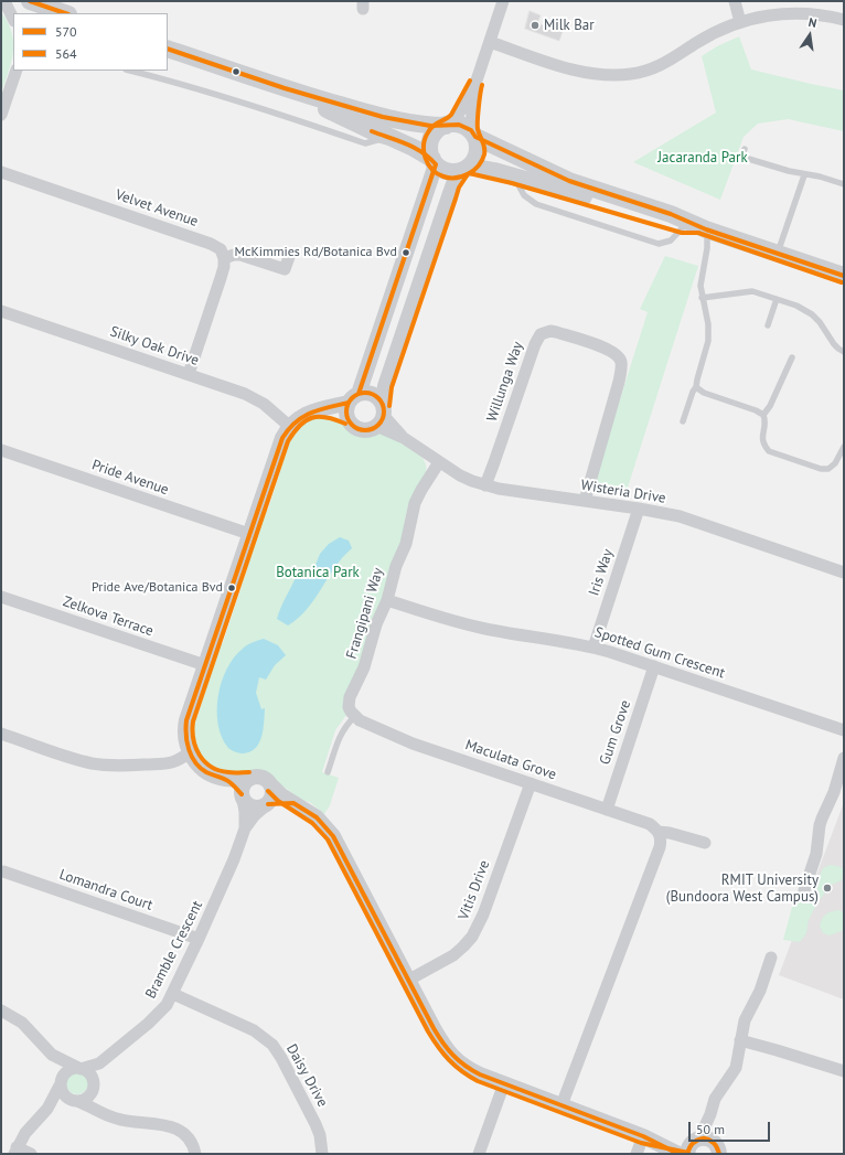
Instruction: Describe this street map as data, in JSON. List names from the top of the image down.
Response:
{
  "streets": {
    "street": [
      "Velvet Avenue",
      "Silky Oak Drive",
      "Willunga Way",
      "Pride Avenue",
      "Wisteria Drive",
      "Iris Way",
      "Frangipani Way",
      "Zelkova Terrace",
      "Spotted Gum Crescent",
      "Gum Grove",
      "Maculata Grove",
      "Lomandra Court",
      "Vitis Drive",
      "Bramble Crescent",
      "Daisy Drive"
    ]
  },
  "crossings": [
    ["Willunga Way", "Wisteria Drive"],
    ["Wisteria Drive", "Iris Way"],
    ["Wisteria Drive", "Frangipani Way"],
    ["Iris Way", "Spotted Gum Crescent"],
    ["Frangipani Way", "Spotted Gum Crescent"],
    ["Frangipani Way", "Maculata Grove"],
    ["Spotted Gum Crescent", "Gum Grove"],
    ["Gum Grove", "Maculata Grove"],
    ["Maculata Grove", "Vitis Drive"],
    ["Lomandra Court", "Bramble Crescent"],
    ["Bramble Crescent", "Daisy Drive"]
  ],
  "parks": ["Jacaranda Park", "Botanica Park"],
  "places": [
    "Milk Bar",
    "McKimmies Rd/Botanica Bvd",
    "Pride Ave/Botanica Bvd",
    "RMIT University (Bundoora West Campus)"
  ],
  "lines": ["transit line 570", "transit line 564"],
  "legend": ["570", "564"],
  "scale_bar": "50 m",
  "north": "top"
}
